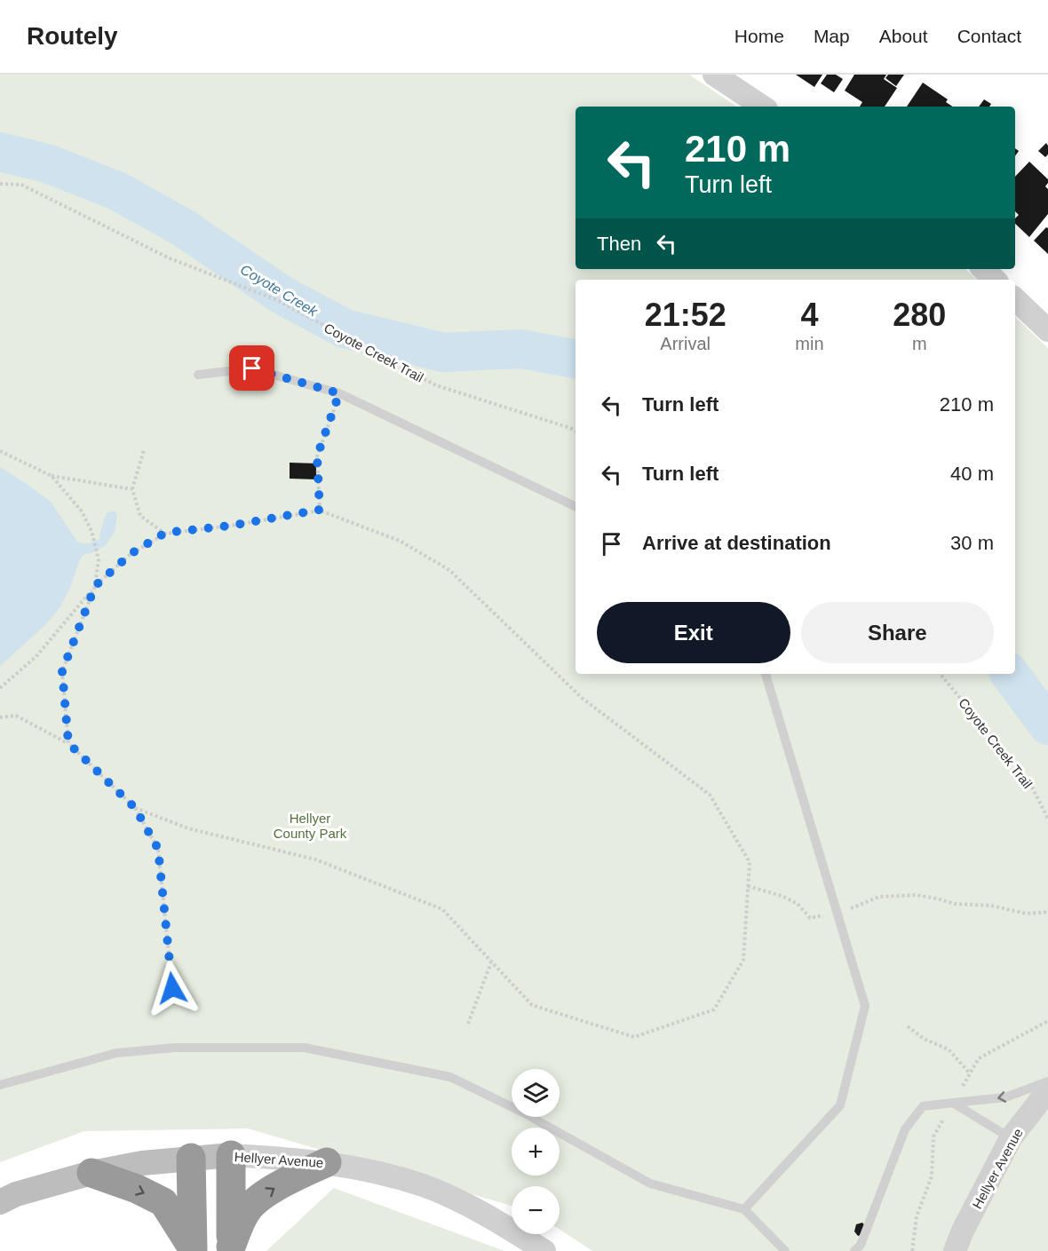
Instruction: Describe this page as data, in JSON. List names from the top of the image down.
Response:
{
  "streets": {
    "main road": ["Hellyer Avenue"],
    "path": ["Coyote Creek Trail"]
  },
  "water": ["Coyote Creek"],
  "parks": ["Hellyer County Park"],
  "page": {
    "header": "Routely",
    "nav": [
      "Home",
      "Map",
      "About",
      "Contact"
    ],
    "turn": ["210 m", "Turn left"],
    "then": "Then",
    "eta": [
      "21:52",
      "Arrival",
      "4",
      "min",
      "280",
      "m"
    ],
    "list": [
      {
        "name": "Turn left",
        "value": "210 m"
      },
      {
        "name": "Turn left",
        "value": "40 m"
      },
      {
        "name": "Arrive at destination",
        "value": "30 m"
      }
    ],
    "buttons": ["Exit", "Share"],
    "map_buttons": ["+", "−"]
  }
}
